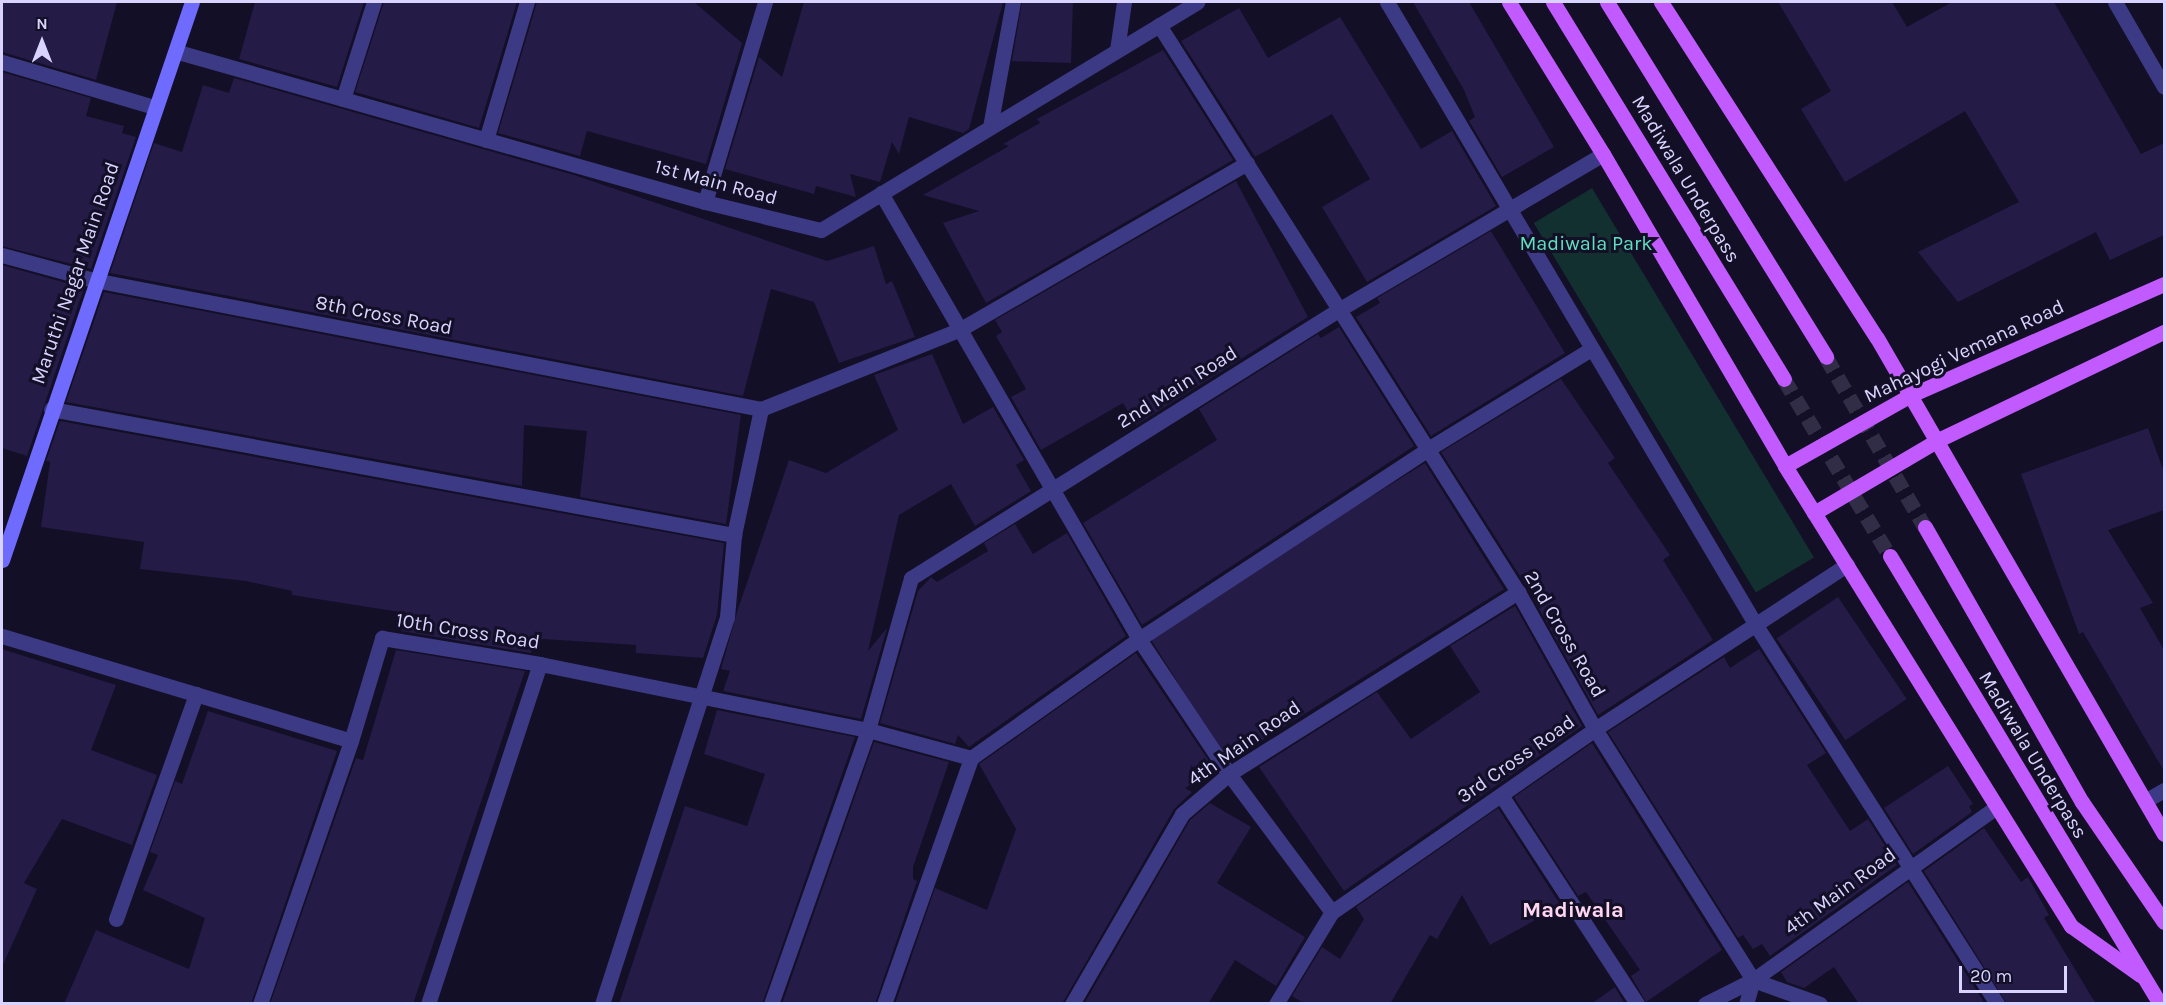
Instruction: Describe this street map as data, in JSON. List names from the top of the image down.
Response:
{
  "streets": {
    "main road": ["Madiwala Underpass", "Maruthi Nagar Main Road", "Mahayogi Vemana Road"],
    "street": [
      "1st Main Road",
      "8th Cross Road",
      "2nd Main Road",
      "10th Cross Road",
      "2nd Cross Road",
      "4th Main Road",
      "3rd Cross Road"
    ]
  },
  "crossings": [
    ["1st Main Road", "Maruthi Nagar Main Road"],
    ["1st Main Road", "2nd Cross Road"],
    ["Maruthi Nagar Main Road", "8th Cross Road"],
    ["2nd Main Road", "10th Cross Road"],
    ["2nd Main Road", "2nd Cross Road"],
    ["2nd Cross Road", "4th Main Road"],
    ["2nd Cross Road", "3rd Cross Road"]
  ],
  "districts": ["Madiwala"],
  "parks": ["Madiwala Park"],
  "scale_bar": "20 m",
  "north": "top"
}
